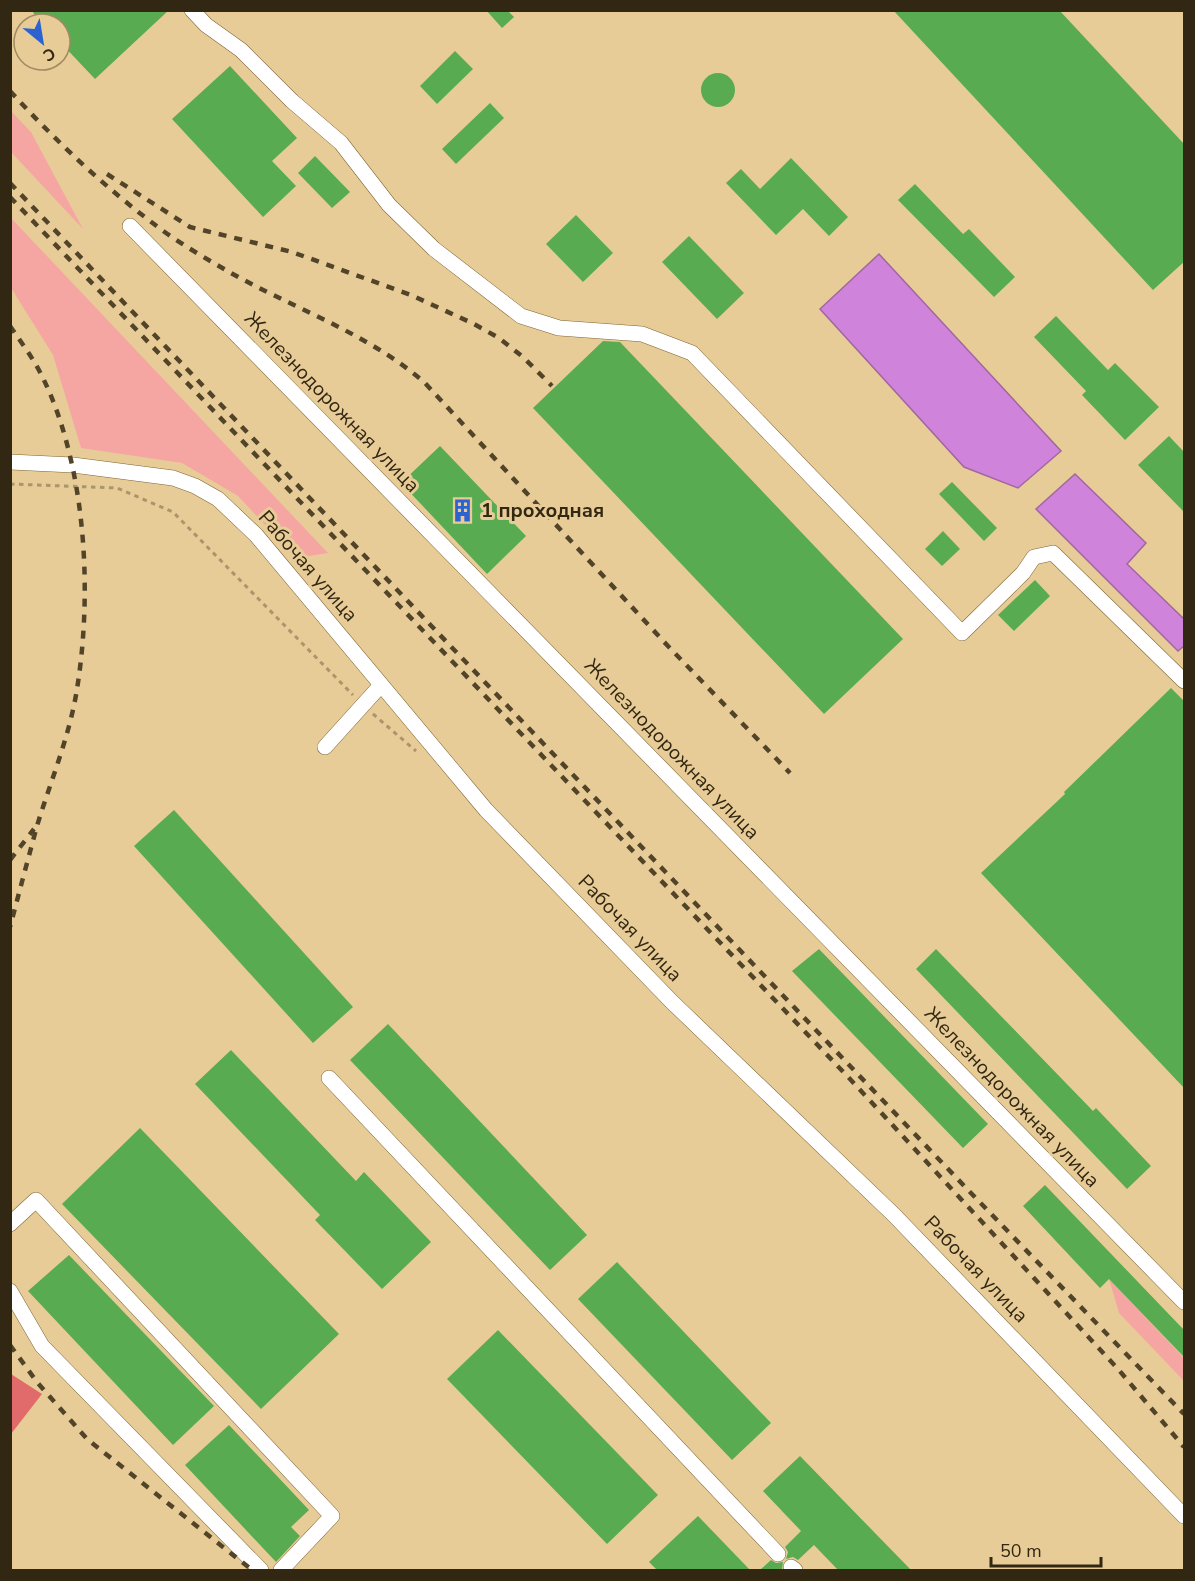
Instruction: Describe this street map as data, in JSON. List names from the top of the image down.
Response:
{
  "streets": {
    "street": ["Железнодорожная улица", "Рабочая улица"]
  },
  "places": {
    "building": ["1 проходная"]
  },
  "scale_bar": "50 m",
  "north": "bottom right"
}
